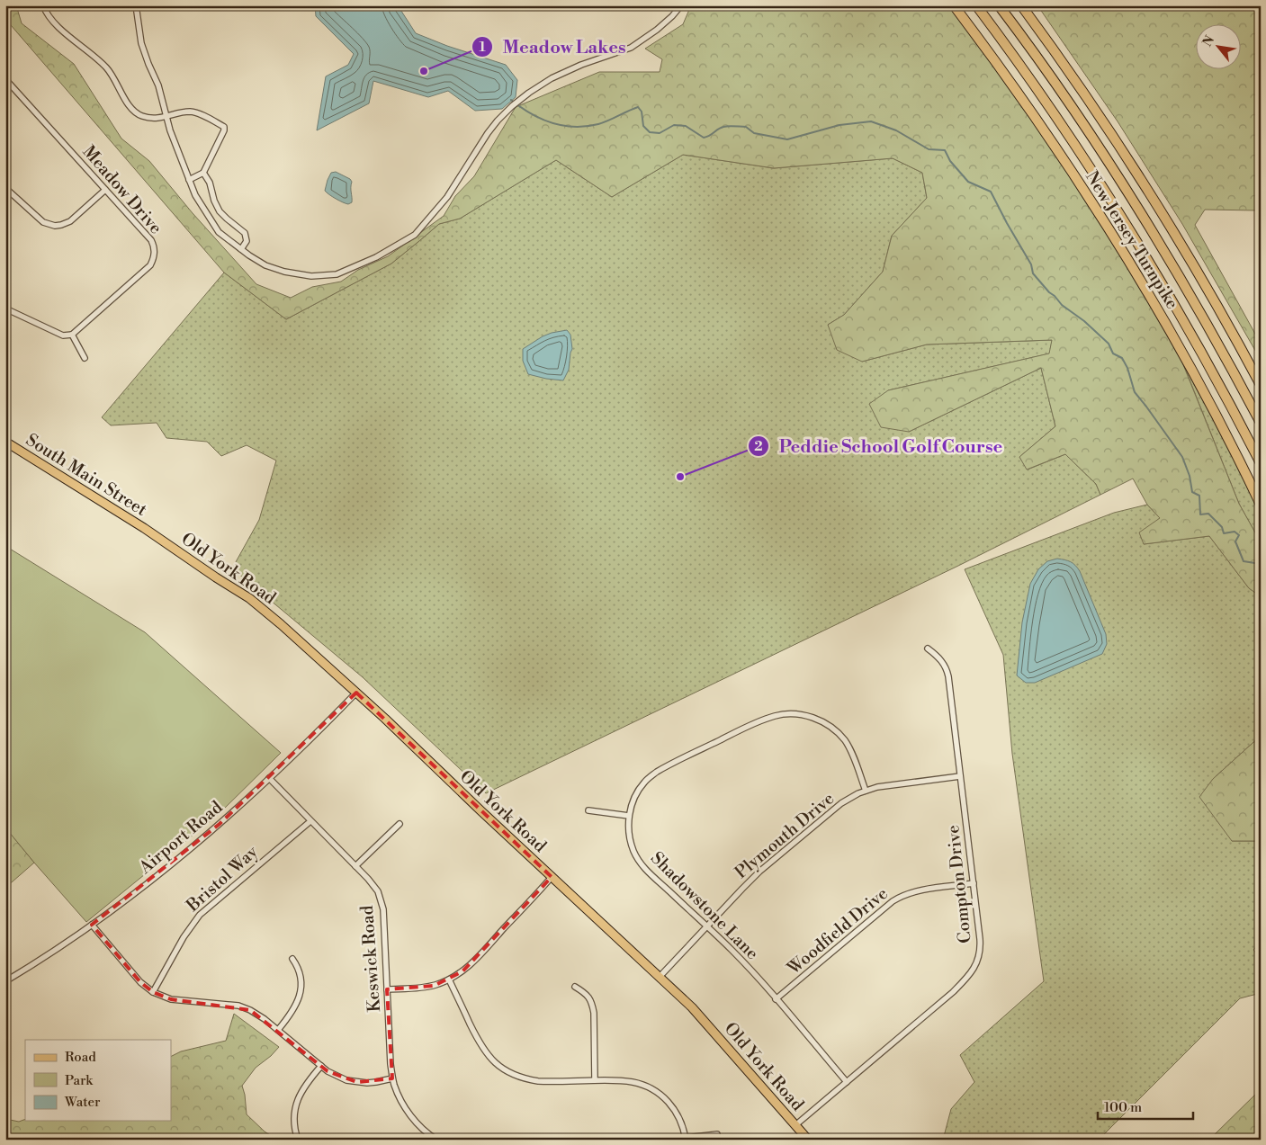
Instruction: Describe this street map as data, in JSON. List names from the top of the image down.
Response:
{
  "streets": {
    "highway": ["New Jersey Turnpike"],
    "main road": ["South Main Street", "Old York Road"],
    "street": [
      "Meadow Drive",
      "Plymouth Drive",
      "Airport Road",
      "Bristol Way",
      "Compton Drive",
      "Shadowstone Lane",
      "Woodfield Drive",
      "Keswick Road"
    ]
  },
  "crossings": [
    ["South Main Street", "Old York Road"],
    ["Old York Road", "Plymouth Drive"],
    ["Old York Road", "Airport Road"],
    ["Old York Road", "Compton Drive"],
    ["Plymouth Drive", "Compton Drive"],
    ["Plymouth Drive", "Shadowstone Lane"],
    ["Airport Road", "Keswick Road"],
    ["Bristol Way", "Keswick Road"],
    ["Compton Drive", "Shadowstone Lane"],
    ["Compton Drive", "Woodfield Drive"],
    ["Shadowstone Lane", "Woodfield Drive"]
  ],
  "places": ["Meadow Lakes", "Peddie School Golf Course"],
  "legend": ["Road", "Park", "Water"],
  "scale_bar": "100 m",
  "north": "top left"
}
